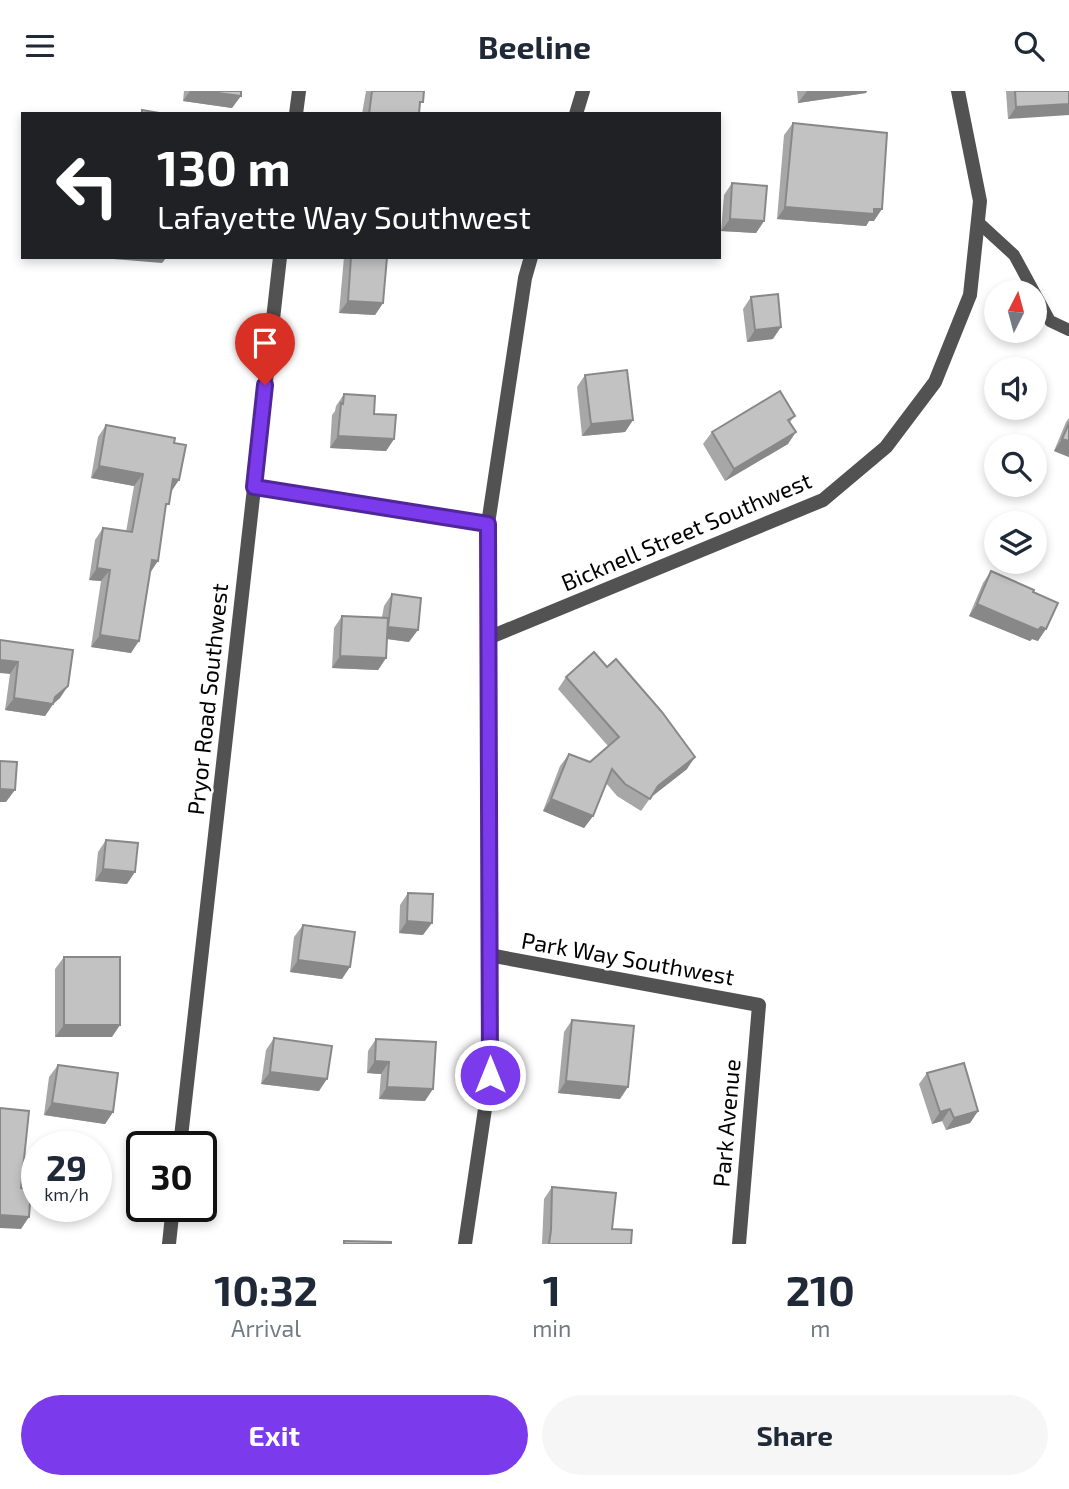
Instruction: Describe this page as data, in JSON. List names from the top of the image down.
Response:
{
  "streets": {
    "street": [
      "Bicknell Street Southwest",
      "Pryor Road Southwest",
      "Park Way Southwest",
      "Park Avenue"
    ]
  },
  "crossings": [
    ["Park Way Southwest", "Park Avenue"]
  ],
  "north": "top",
  "page": {
    "header": "Beeline",
    "turn": ["130 m", "Lafayette Way Southwest"],
    "speed": "29 km/h",
    "limit": "30",
    "eta": [
      "10:32",
      "Arrival",
      "1",
      "min",
      "210",
      "m"
    ],
    "buttons": ["Exit", "Share"]
  }
}
